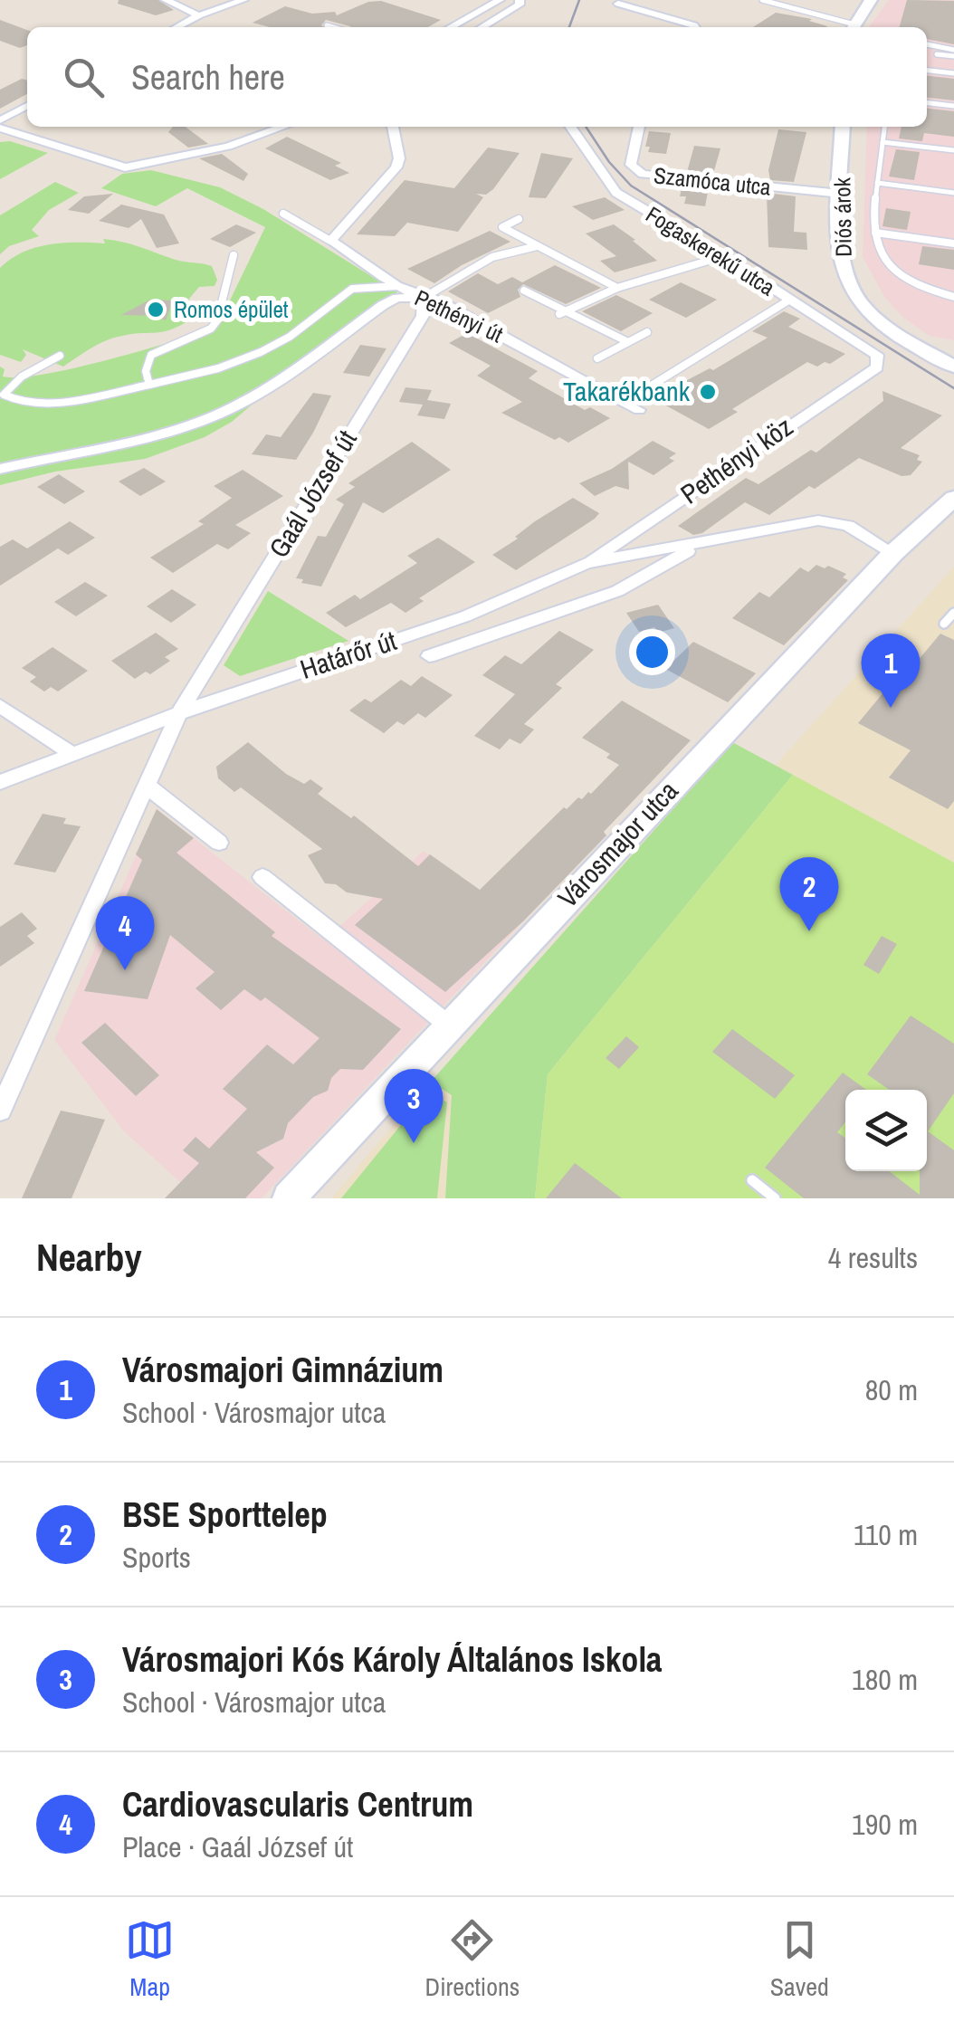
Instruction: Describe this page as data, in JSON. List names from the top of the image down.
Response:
{
  "streets": {
    "street": [
      "Szamóca utca",
      "Diós árok",
      "Fogaskerekű utca",
      "Pethényi út",
      "Pethényi köz",
      "Gaál József út",
      "Határőr út",
      "Városmajor utca"
    ]
  },
  "crossings": [
    ["Szamóca utca", "Diós árok"],
    ["Fogaskerekű utca", "Pethényi köz"],
    ["Pethényi út", "Gaál József út"],
    ["Pethényi köz", "Határőr út"],
    ["Gaál József út", "Határőr út"],
    ["Határőr út", "Városmajor utca"]
  ],
  "places": ["Romos épület", "Takarékbank"],
  "page": {
    "search": "Search here",
    "pins": [
      "1",
      "2",
      "4",
      "3"
    ],
    "heading": ["Nearby", "4 results"],
    "list": [
      {
        "mark": "1",
        "name": "Városmajori Gimnázium",
        "note": "School · Városmajor utca",
        "value": "80 m"
      },
      {
        "mark": "2",
        "name": "BSE Sporttelep",
        "note": "Sports",
        "value": "110 m"
      },
      {
        "mark": "3",
        "name": "Városmajori Kós Károly Általános Iskola",
        "note": "School · Városmajor utca",
        "value": "180 m"
      },
      {
        "mark": "4",
        "name": "Cardiovascularis Centrum",
        "note": "Place · Gaál József út",
        "value": "190 m"
      }
    ],
    "nav": ["Map", "Directions", "Saved"]
  }
}
